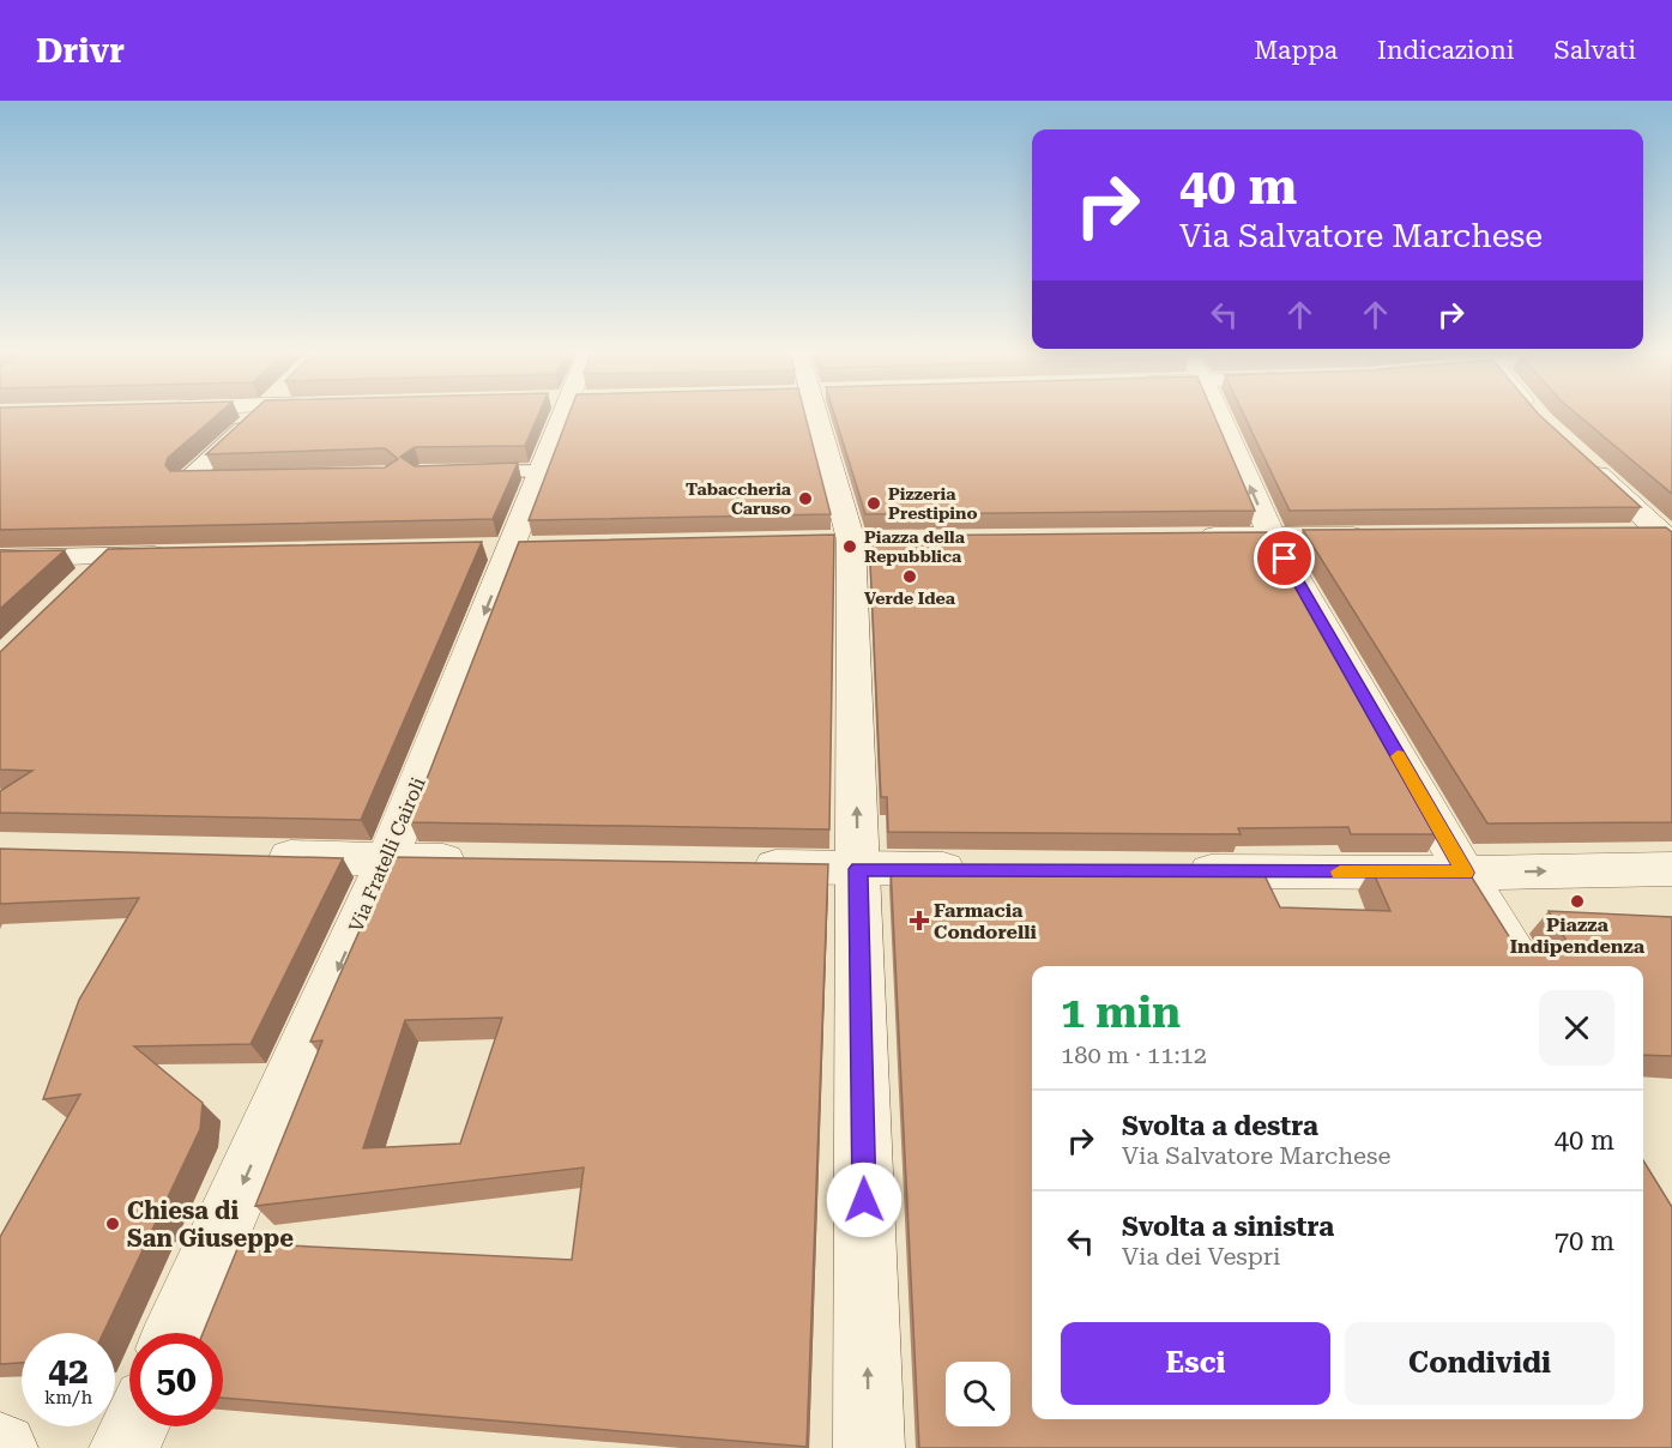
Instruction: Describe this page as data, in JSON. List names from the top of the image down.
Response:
{
  "streets": {
    "street": ["Via Fratelli Cairoli"]
  },
  "one_way": ["Via Fratelli Cairoli"],
  "places": {
    "other": [
      "Tabaccheria Caruso",
      "Pizzeria Prestipino",
      "Piazza della Repubblica",
      "Verde Idea",
      "Piazza Indipendenza",
      "Chiesa di San Giuseppe"
    ],
    "health": ["Farmacia Condorelli"]
  },
  "page": {
    "header": "Drivr",
    "nav": ["Mappa", "Indicazioni", "Salvati"],
    "turn": ["40 m", "Via Salvatore Marchese"],
    "heading": ["1 min", "180 m · 11:12"],
    "list": [
      {
        "name": "Svolta a destra",
        "note": "Via Salvatore Marchese",
        "value": "40 m"
      },
      {
        "name": "Svolta a sinistra",
        "note": "Via dei Vespri",
        "value": "70 m"
      }
    ],
    "buttons": ["Esci", "Condividi"],
    "speed": "42 km/h",
    "limit": "50"
  }
}
